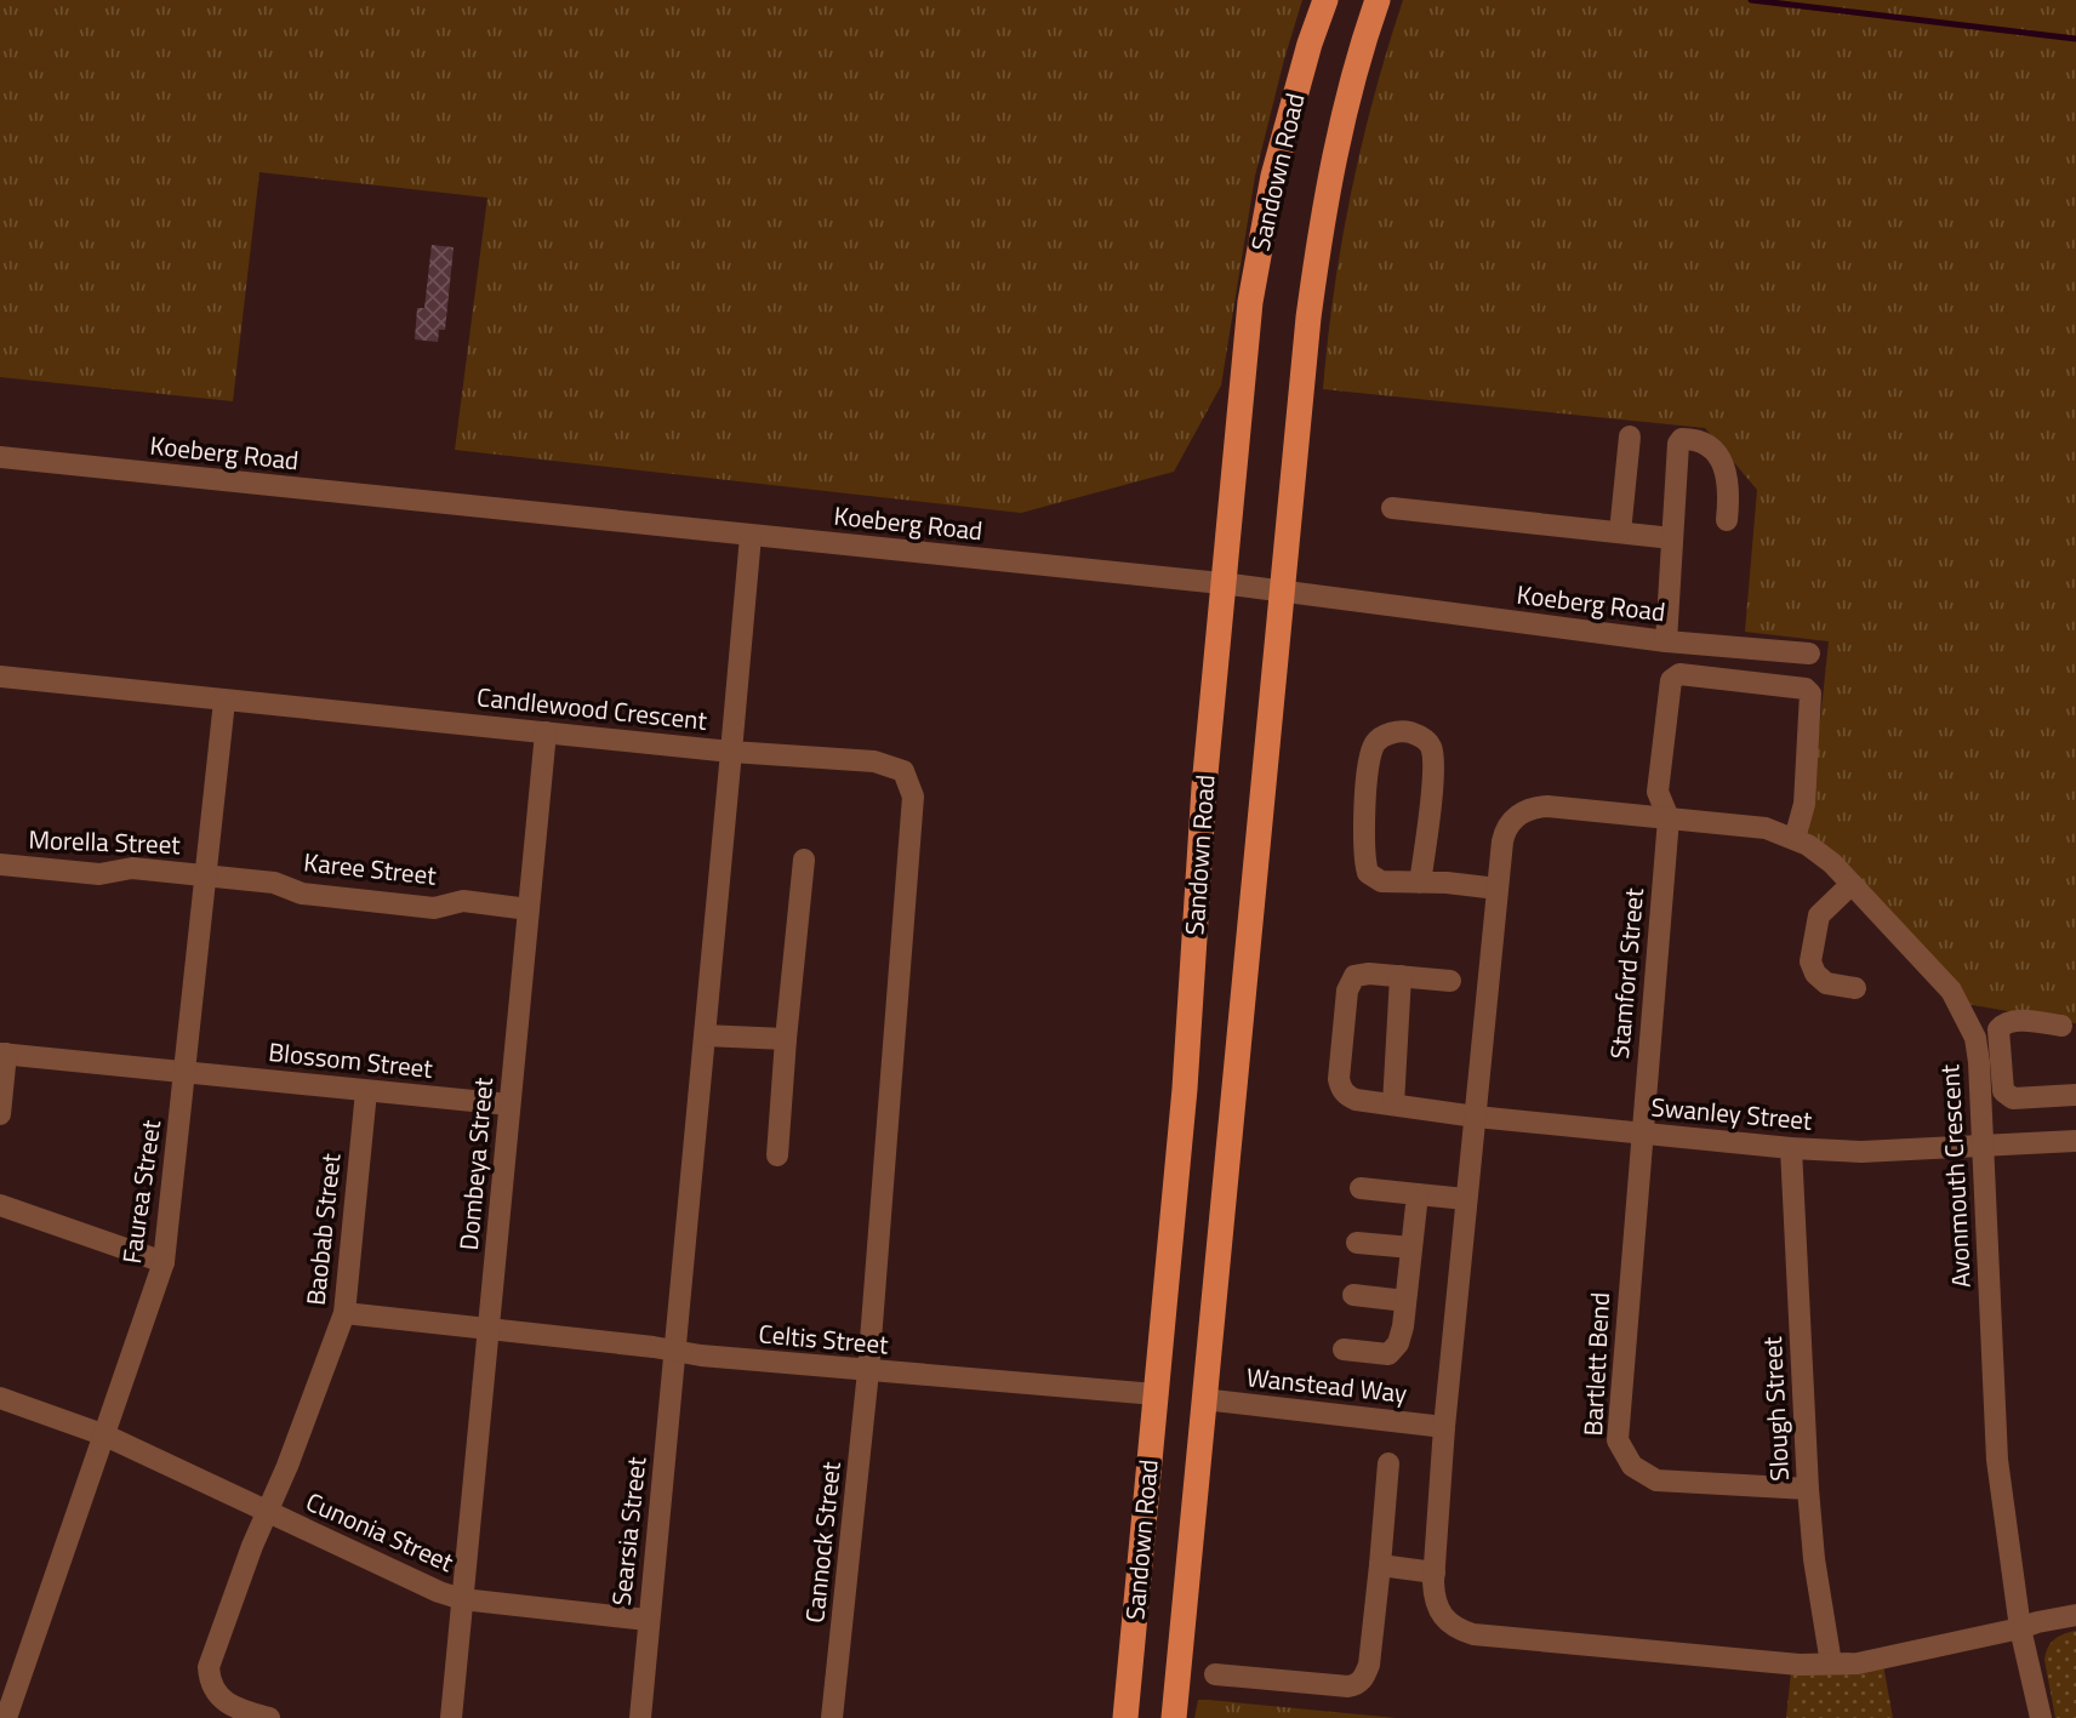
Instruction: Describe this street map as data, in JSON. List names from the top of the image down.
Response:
{
  "streets": {
    "main road": ["Sandown Road"],
    "street": [
      "Koeberg Road",
      "Candlewood Crescent",
      "Morella Street",
      "Karee Street",
      "Stamford Street",
      "Blossom Street",
      "Swanley Street",
      "Dombeya Street",
      "Avonmouth Crescent",
      "Faurea Street",
      "Baobab Street",
      "Celtis Street",
      "Bartlett Bend",
      "Wanstead Way",
      "Slough Street",
      "Searsia Street",
      "Cunonia Street",
      "Cannock Street"
    ]
  },
  "crossings": [
    ["Sandown Road", "Koeberg Road"],
    ["Sandown Road", "Celtis Street"],
    ["Sandown Road", "Wanstead Way"],
    ["Candlewood Crescent", "Dombeya Street"],
    ["Candlewood Crescent", "Faurea Street"],
    ["Candlewood Crescent", "Celtis Street"],
    ["Candlewood Crescent", "Searsia Street"],
    ["Candlewood Crescent", "Cannock Street"],
    ["Morella Street", "Karee Street"],
    ["Morella Street", "Faurea Street"],
    ["Karee Street", "Dombeya Street"],
    ["Karee Street", "Faurea Street"],
    ["Stamford Street", "Swanley Street"],
    ["Stamford Street", "Avonmouth Crescent"],
    ["Stamford Street", "Bartlett Bend"],
    ["Blossom Street", "Dombeya Street"],
    ["Blossom Street", "Faurea Street"],
    ["Blossom Street", "Baobab Street"],
    ["Swanley Street", "Avonmouth Crescent"],
    ["Swanley Street", "Bartlett Bend"],
    ["Swanley Street", "Slough Street"],
    ["Dombeya Street", "Celtis Street"],
    ["Dombeya Street", "Cunonia Street"],
    ["Avonmouth Crescent", "Wanstead Way"],
    ["Avonmouth Crescent", "Slough Street"],
    ["Faurea Street", "Cunonia Street"],
    ["Baobab Street", "Celtis Street"],
    ["Baobab Street", "Cunonia Street"],
    ["Celtis Street", "Searsia Street"],
    ["Celtis Street", "Cannock Street"],
    ["Bartlett Bend", "Slough Street"],
    ["Searsia Street", "Cunonia Street"]
  ]
}
